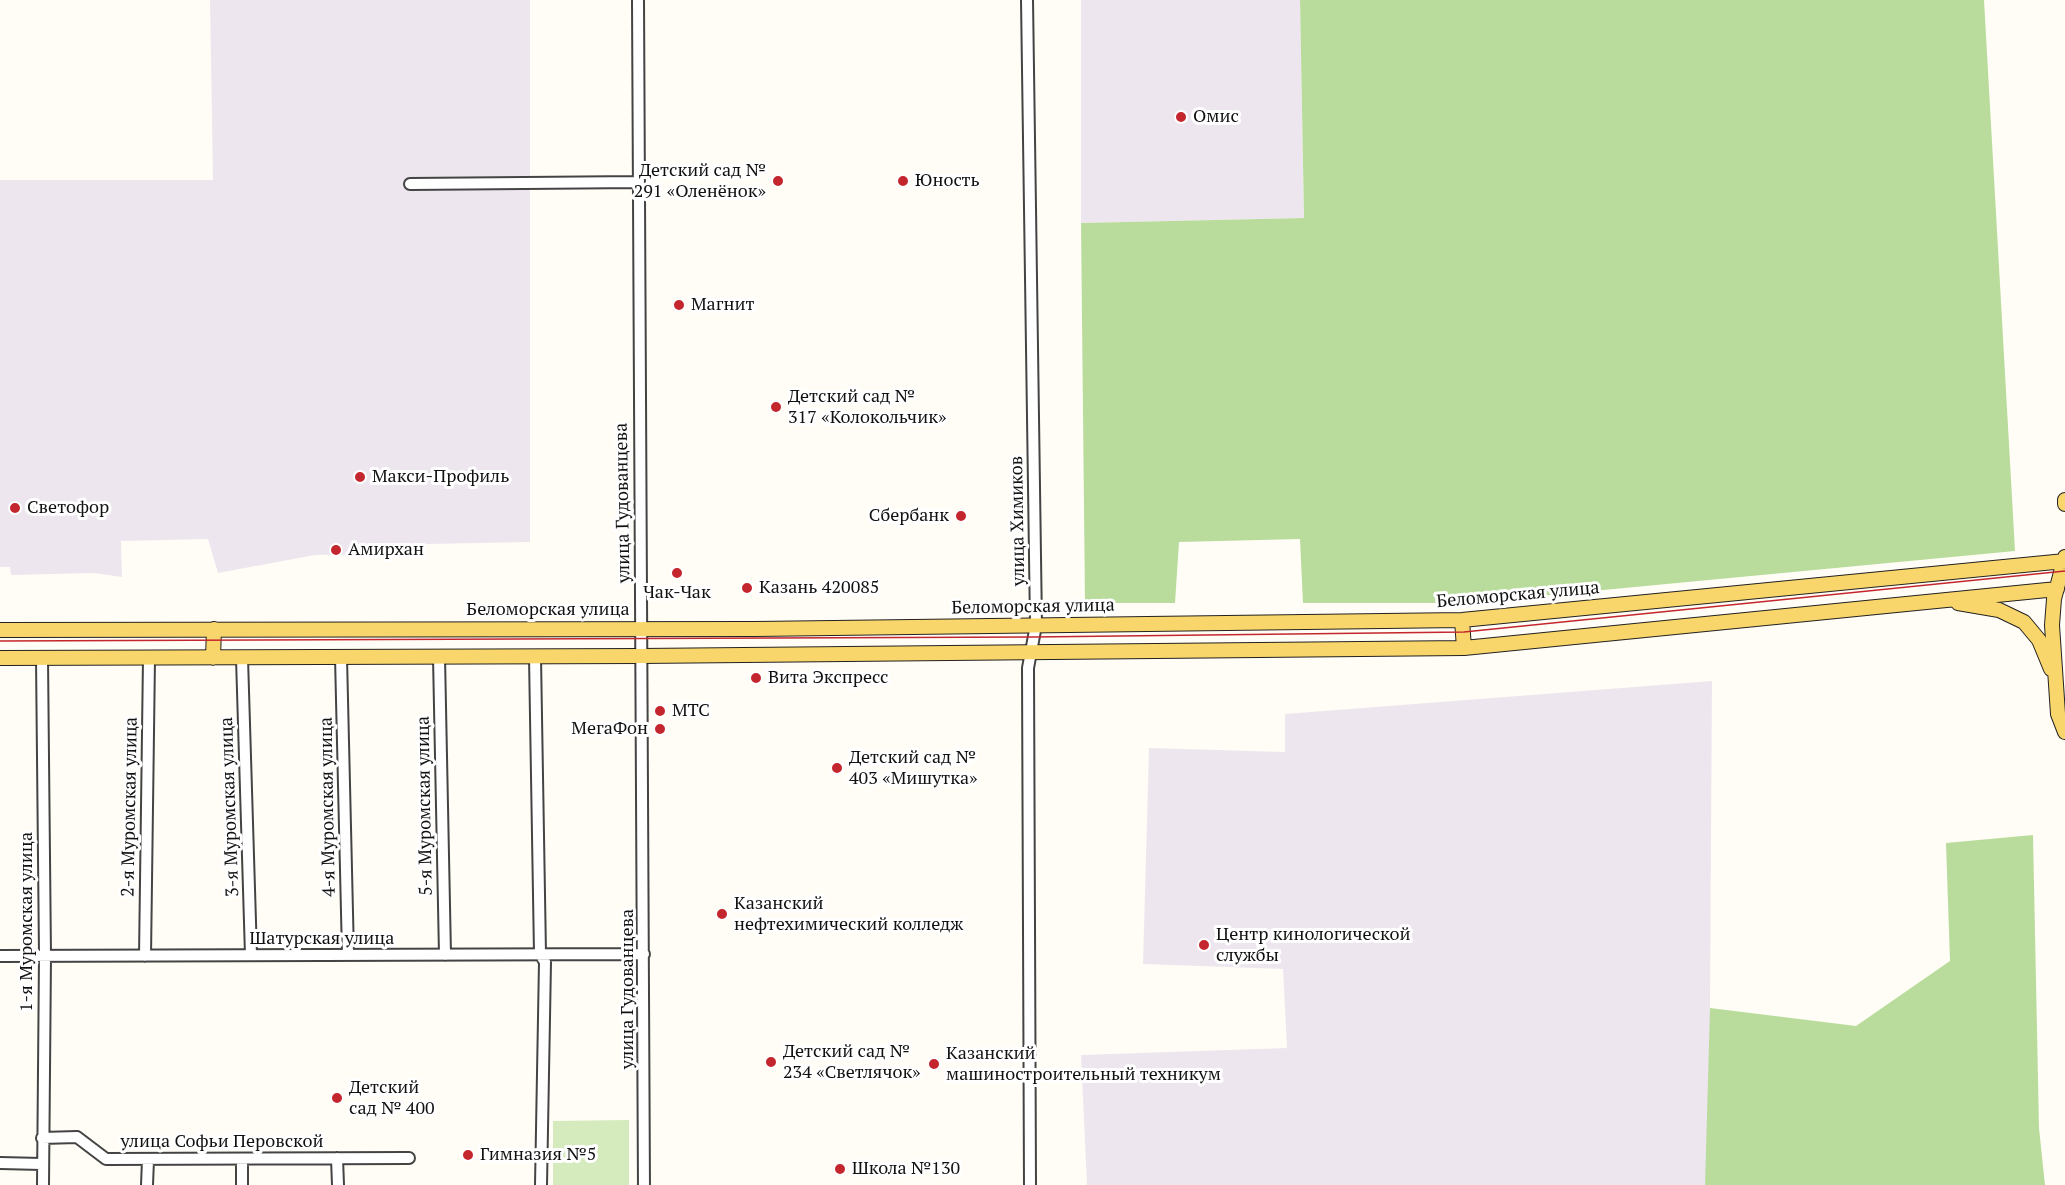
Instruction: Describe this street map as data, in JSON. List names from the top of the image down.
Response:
{
  "streets": {
    "main road": ["Беломорская улица"],
    "street": [
      "улица Гудованцева",
      "улица Химиков",
      "5-я Муромская улица",
      "2-я Муромская улица",
      "3-я Муромская улица",
      "4-я Муромская улица",
      "1-я Муромская улица",
      "Шатурская улица",
      "улица Софьи Перовской"
    ]
  },
  "crossings": [
    ["улица Гудованцева", "Беломорская улица"],
    ["улица Гудованцева", "Шатурская улица"],
    ["улица Химиков", "Беломорская улица"],
    ["5-я Муромская улица", "Шатурская улица"],
    ["2-я Муромская улица", "Шатурская улица"],
    ["3-я Муромская улица", "Шатурская улица"],
    ["4-я Муромская улица", "Шатурская улица"],
    ["1-я Муромская улица", "Шатурская улица"],
    ["1-я Муромская улица", "улица Софьи Перовской"]
  ],
  "places": [
    "Омис",
    "Детский сад № 291 «Оленёнок»",
    "Юность",
    "Магнит",
    "Детский сад № 317 «Колокольчик»",
    "Макси-Профиль",
    "Светофор",
    "Сбербанк",
    "Амирхан",
    "Чак-Чак",
    "Казань 420085",
    "Вита Экспресс",
    "МТС",
    "МегаФон",
    "Детский сад № 403 «Мишутка»",
    "Казанский нефтехимический колледж",
    "Центр кинологической службы",
    "Детский сад № 234 «Светлячок»",
    "Казанский машиностроительный техникум",
    "Детский сад № 400",
    "Гимназия №5",
    "Школа №130"
  ]
}
